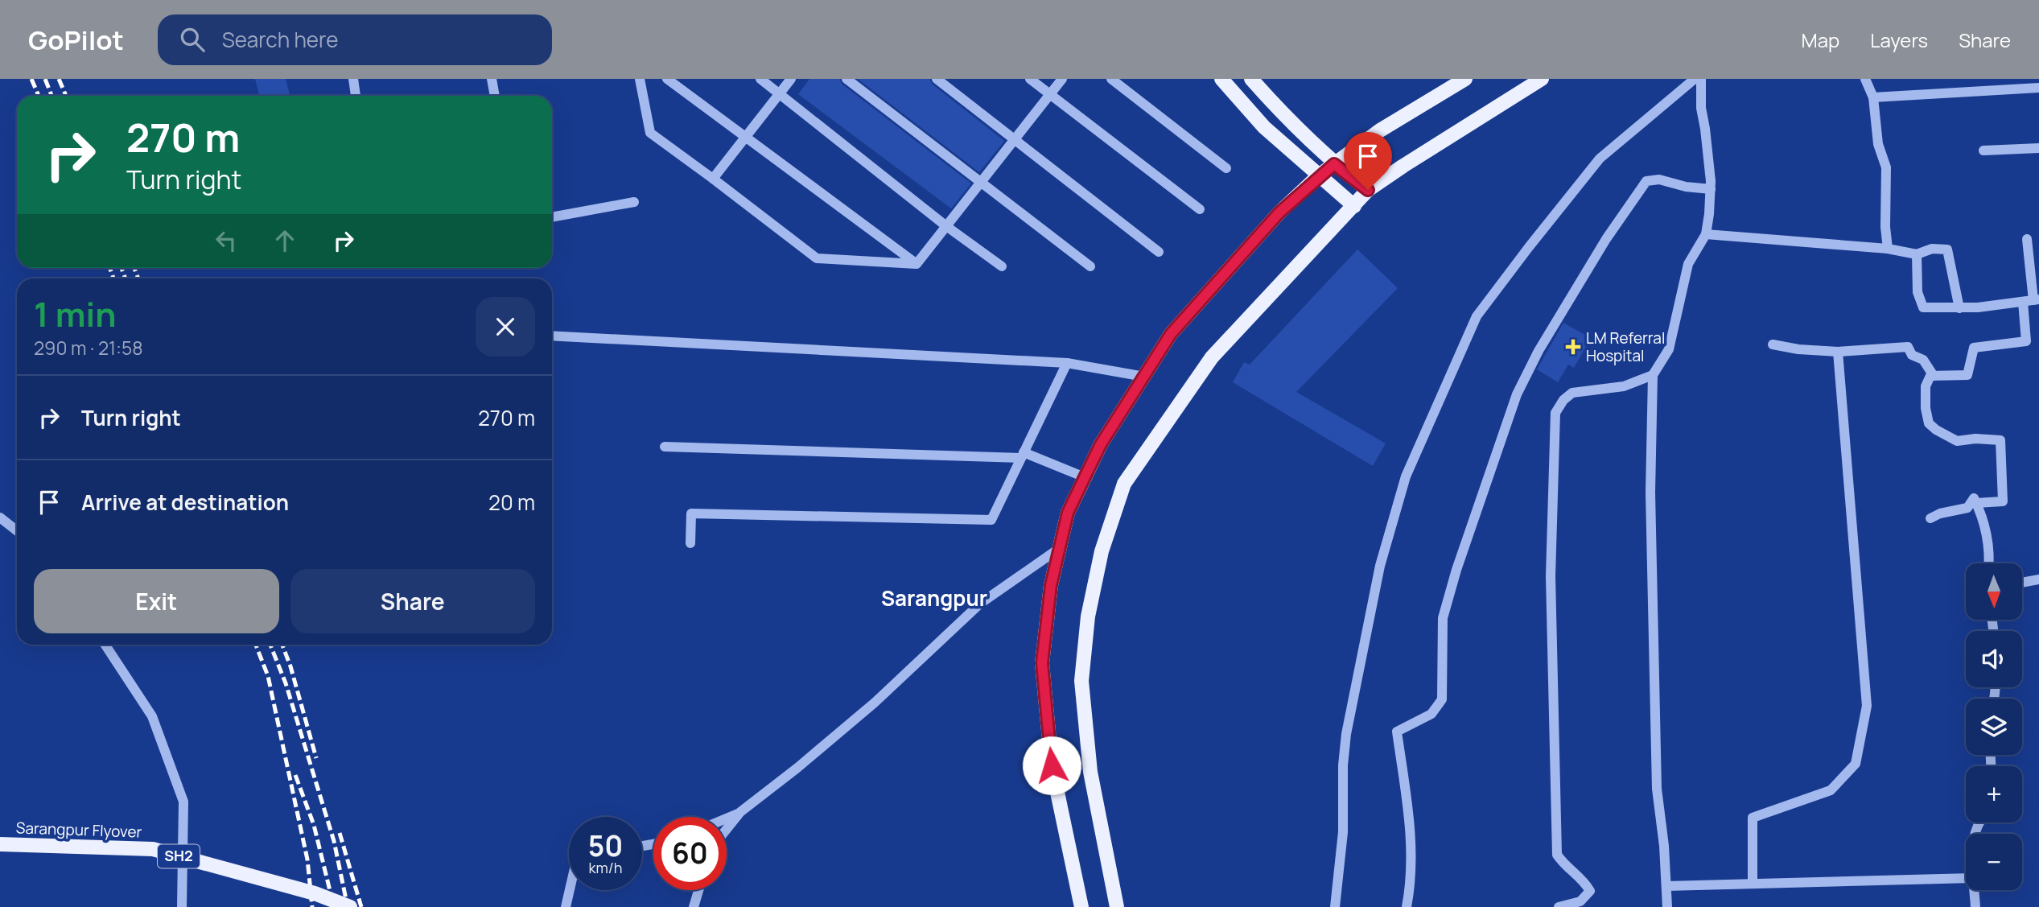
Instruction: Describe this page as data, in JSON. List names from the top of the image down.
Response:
{
  "streets": {
    "main road": ["Sarangpur Flyover", "SH2"]
  },
  "districts": ["Sarangpur"],
  "places": {
    "health": ["LM Referral Hospital"]
  },
  "north": "bottom",
  "page": {
    "header": "GoPilot",
    "search": "Search here",
    "nav": ["Map", "Layers", "Share"],
    "turn": ["270 m", "Turn right"],
    "heading": ["1 min", "290 m · 21:58"],
    "list": [
      {
        "name": "Turn right",
        "value": "270 m"
      },
      {
        "name": "Arrive at destination",
        "value": "20 m"
      }
    ],
    "buttons": ["Exit", "Share"],
    "map_buttons": ["+", "−"],
    "speed": "50 km/h",
    "limit": "60"
  }
}
